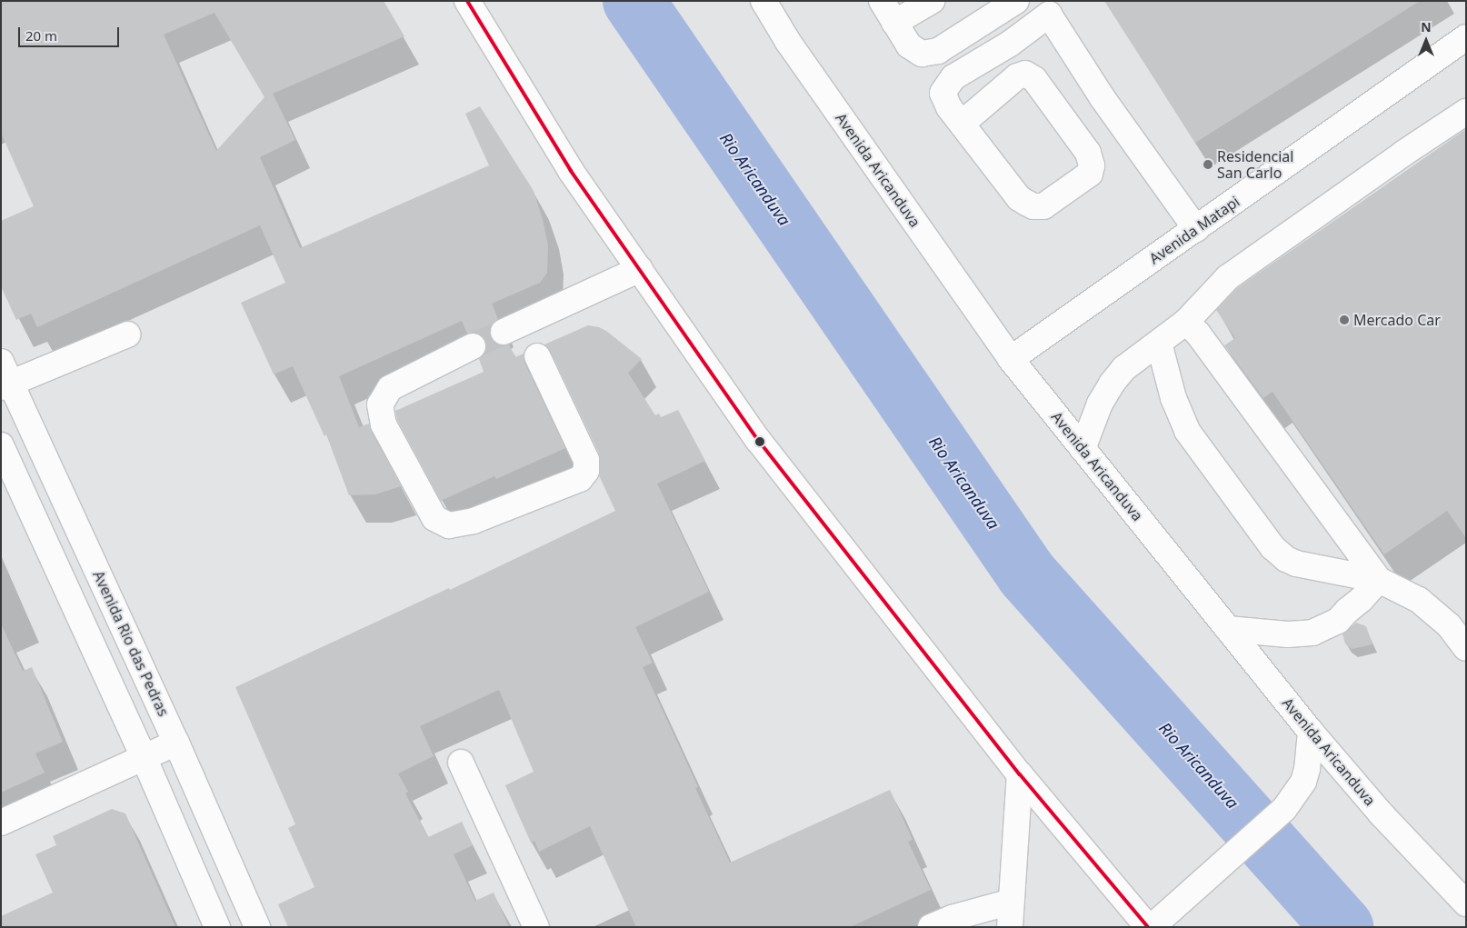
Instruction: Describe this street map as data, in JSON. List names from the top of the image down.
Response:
{
  "streets": {
    "main road": ["Avenida Aricanduva", "Avenida Matapi", "Avenida Rio das Pedras"]
  },
  "crossings": [
    ["Avenida Aricanduva", "Avenida Matapi"]
  ],
  "water": ["Rio Aricanduva"],
  "places": ["Residencial San Carlo", "Mercado Car"],
  "scale_bar": "20 m",
  "north": "top"
}
